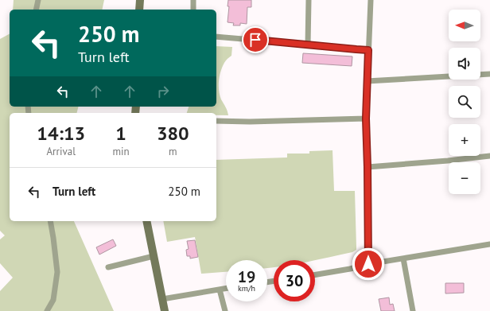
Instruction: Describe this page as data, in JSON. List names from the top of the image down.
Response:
{
  "north": "left",
  "page": {
    "map_buttons": ["+", "−"],
    "turn": ["250 m", "Turn left"],
    "eta": [
      "14:13",
      "Arrival",
      "1",
      "min",
      "380",
      "m"
    ],
    "list": [
      {
        "name": "Turn left",
        "value": "250 m"
      }
    ],
    "speed": "19 km/h",
    "limit": "30"
  }
}
